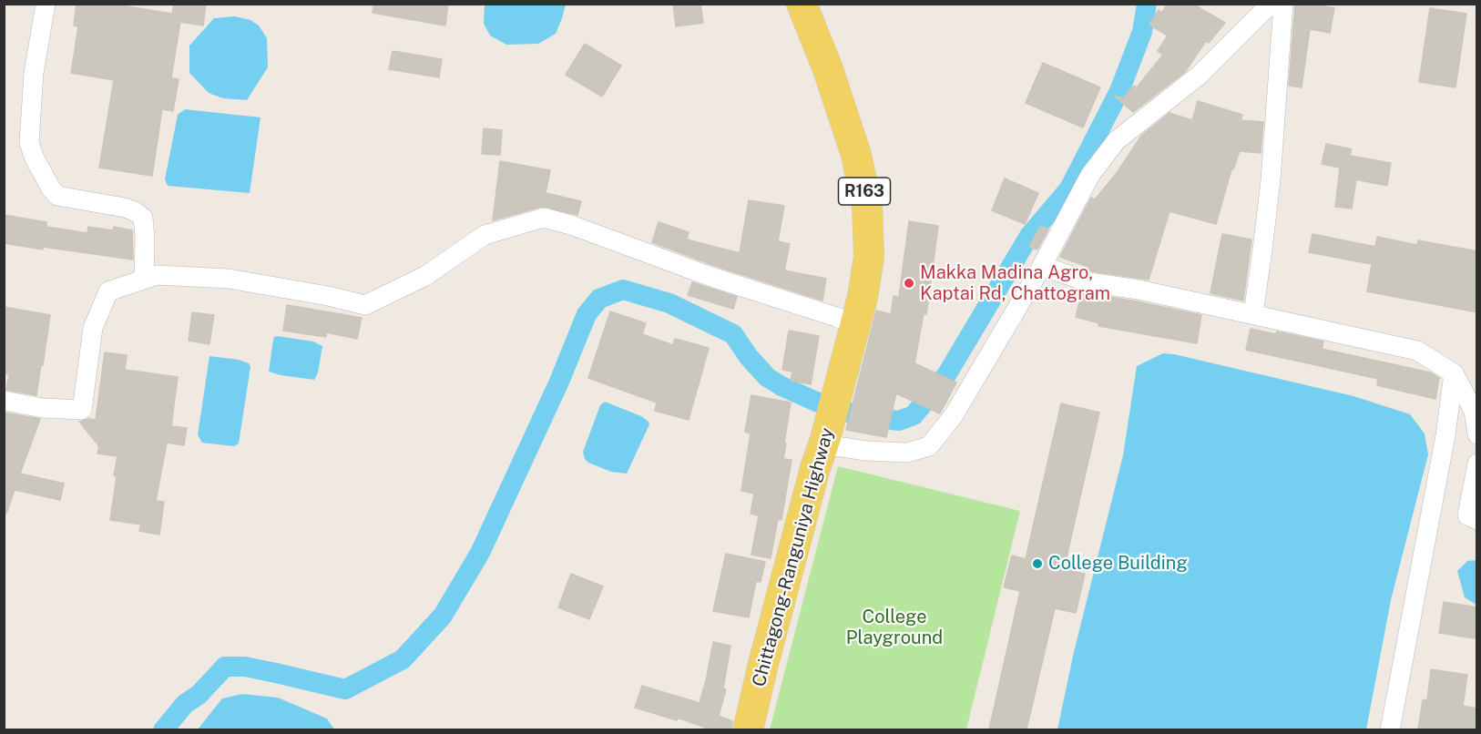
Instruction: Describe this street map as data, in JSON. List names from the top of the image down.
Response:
{
  "streets": {
    "main road": ["R163", "Chittagong-Ranguniya Highway"]
  },
  "crossings": [
    ["R163", "Chittagong-Ranguniya Highway"]
  ],
  "parks": ["College Playground"],
  "places": ["Makka Madina Agro, Kaptai Rd, Chattogram", "College Building"]
}
